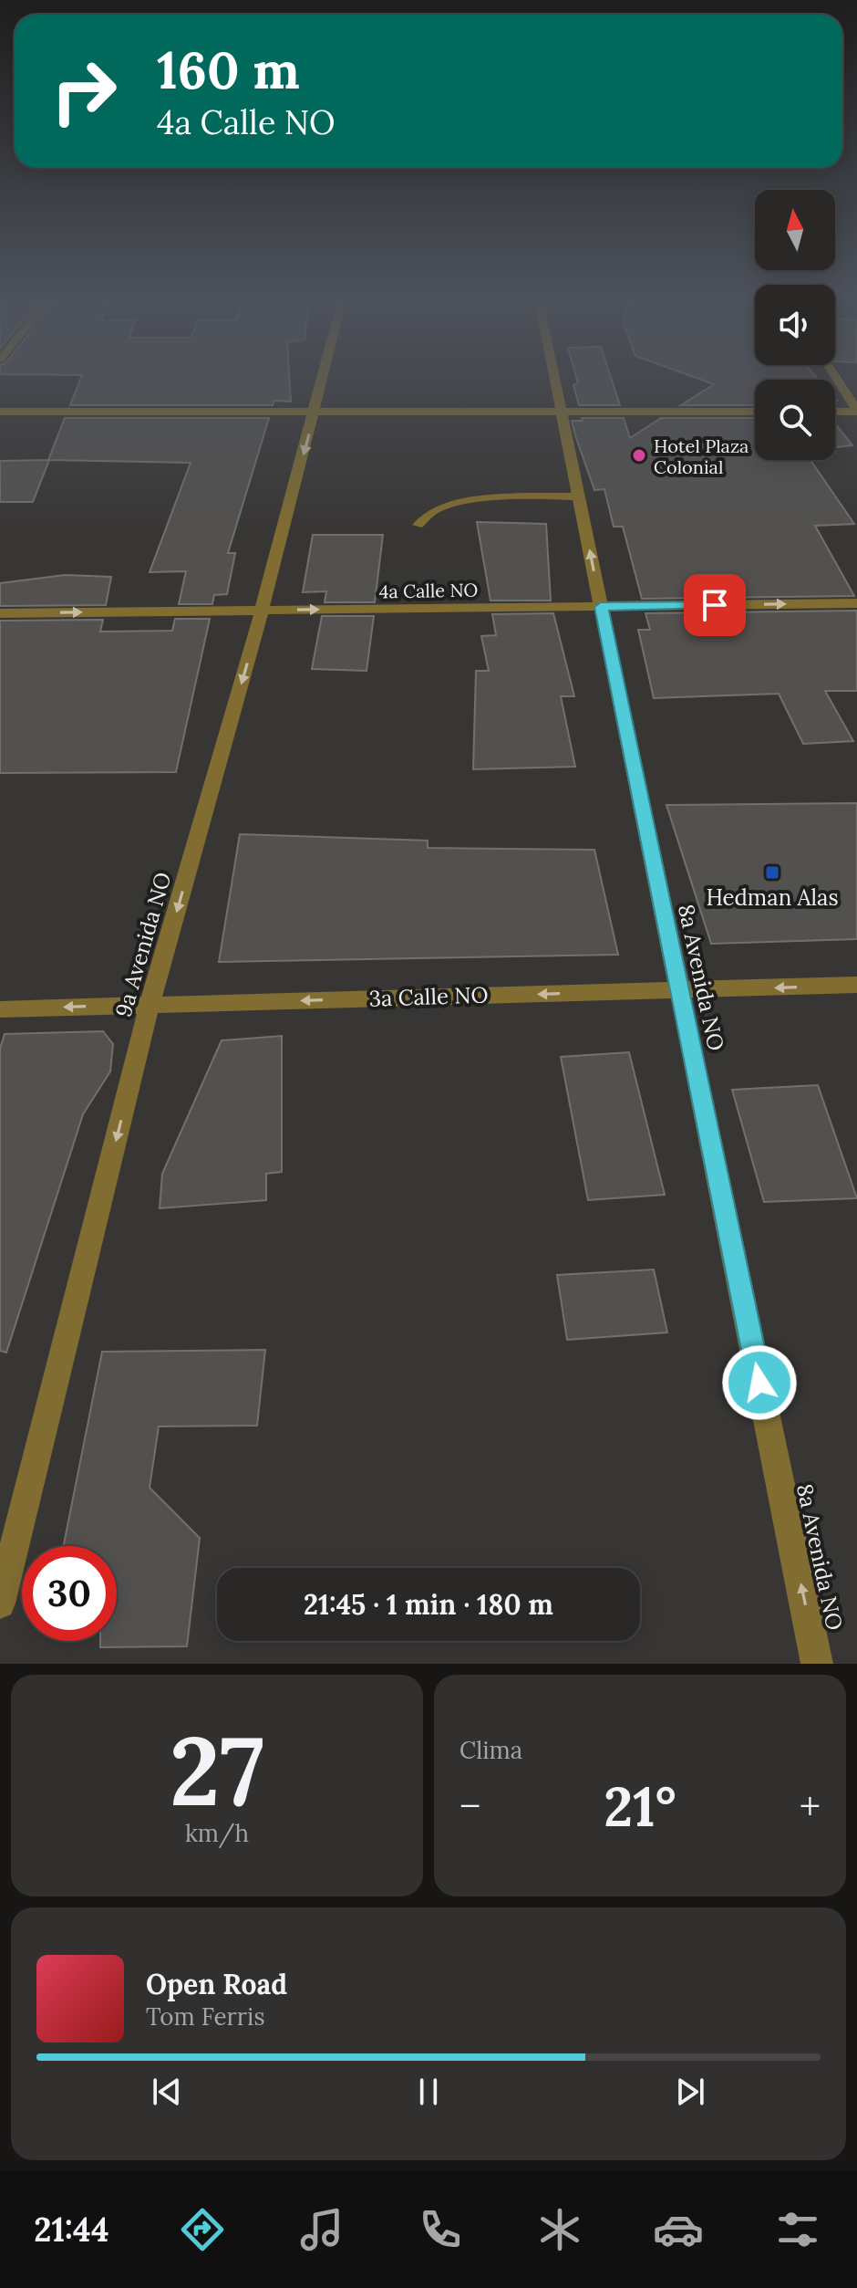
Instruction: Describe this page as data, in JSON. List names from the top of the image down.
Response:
{
  "streets": {
    "street": [
      "4a Calle NO",
      "9a Avenida NO",
      "8a Avenida NO",
      "3a Calle NO"
    ]
  },
  "crossings": [
    ["4a Calle NO", "9a Avenida NO"],
    ["4a Calle NO", "8a Avenida NO"],
    ["9a Avenida NO", "3a Calle NO"],
    ["8a Avenida NO", "3a Calle NO"]
  ],
  "one_way": [
    "4a Calle NO",
    "9a Avenida NO",
    "8a Avenida NO",
    "3a Calle NO"
  ],
  "places": {
    "other": ["Hotel Plaza Colonial"],
    "transit": ["Hedman Alas"]
  },
  "north": "top",
  "page": {
    "turn": ["160 m", "4a Calle NO"],
    "limit": "30",
    "trip": "21:45 · 1 min · 180 m",
    "tile": [
      ["27", "km/h"],
      "Clima"
    ],
    "heat": ["−", "21°", "+"],
    "song": ["Open Road", "Tom Ferris"],
    "tabs": "21:44"
  }
}
